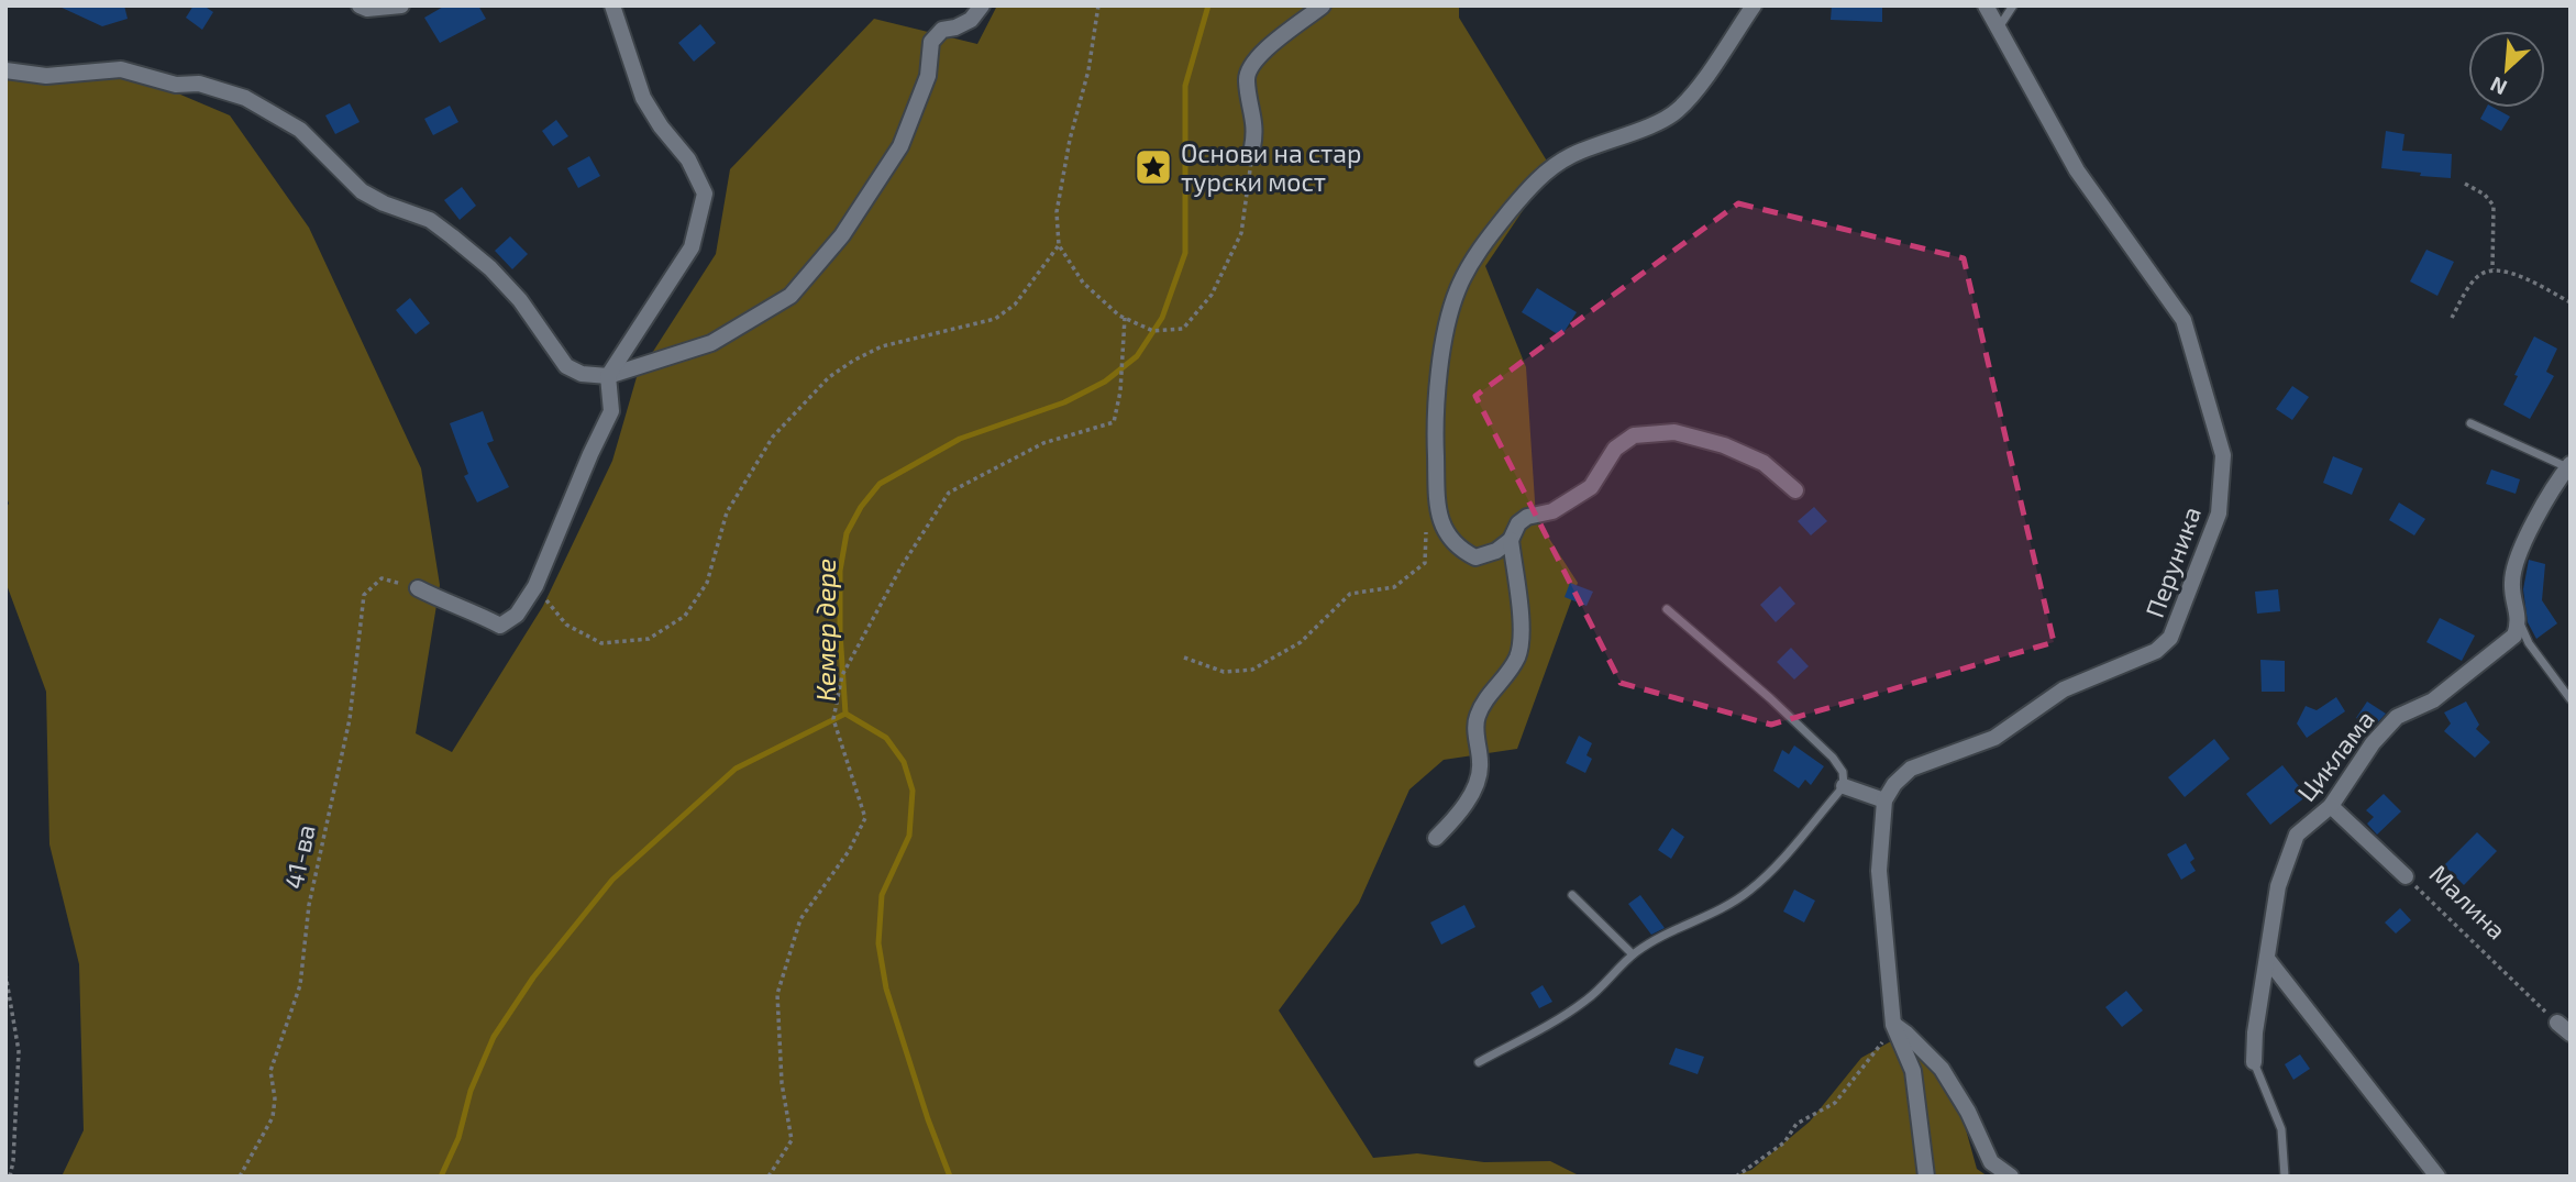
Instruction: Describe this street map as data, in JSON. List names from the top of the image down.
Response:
{
  "streets": {
    "street": ["Перуника", "Циклама", "Малина"],
    "path": ["41-ва"]
  },
  "crossings": [
    ["Циклама", "Малина"]
  ],
  "water": ["Кемер дере"],
  "places": {
    "place": ["Основи на стар турски мост"]
  },
  "north": "bottom left"
}
